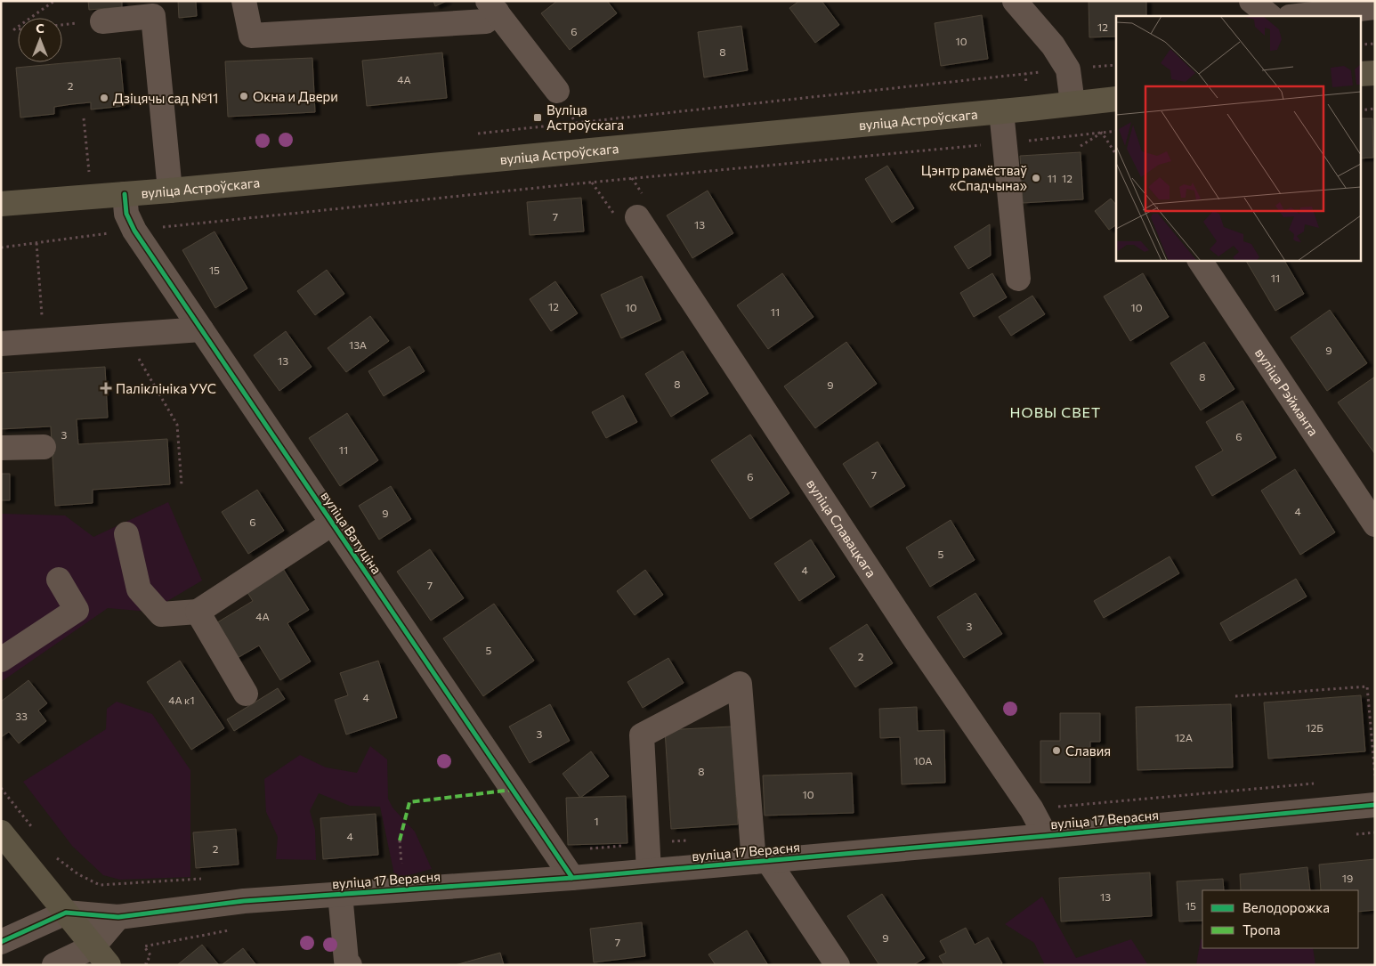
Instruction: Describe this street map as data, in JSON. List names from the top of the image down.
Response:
{
  "streets": {
    "main road": ["вуліца Астроўскага"],
    "street": [
      "вуліца Рэйманта",
      "вуліца Славацкага",
      "вуліца Ватуціна",
      "вуліца 17 Верасня"
    ]
  },
  "crossings": [
    ["вуліца Астроўскага", "вуліца Ватуціна"],
    ["вуліца Славацкага", "вуліца 17 Верасня"],
    ["вуліца Ватуціна", "вуліца 17 Верасня"]
  ],
  "districts": ["НОВЫ СВЕТ"],
  "places": {
    "other": [
      "Окна и Двери",
      "Дзіцячы сад №11",
      "Цэнтр рамёстваў «Спадчына»",
      "Славия"
    ],
    "transit": ["Вуліца Астроўскага"],
    "health": ["Паліклініка УУС"]
  },
  "house_numbers": [
    "12",
    "6",
    "10",
    "8",
    "4А",
    "2",
    "11",
    "12",
    "7",
    "13",
    "15",
    "11",
    "12",
    "10",
    "10",
    "11",
    "13А",
    "9",
    "13",
    "8",
    "8",
    "9",
    "3",
    "6",
    "11",
    "7",
    "6",
    "4",
    "9",
    "6",
    "5",
    "4",
    "7",
    "4А",
    "3",
    "5",
    "2",
    "4",
    "4А к1",
    "33",
    "12Б",
    "3",
    "12А",
    "10А",
    "8",
    "10",
    "1",
    "4",
    "2",
    "19",
    "13",
    "15",
    "9",
    "7"
  ],
  "legend": ["Велодорожка", "Тропа"],
  "north": "top"
}
